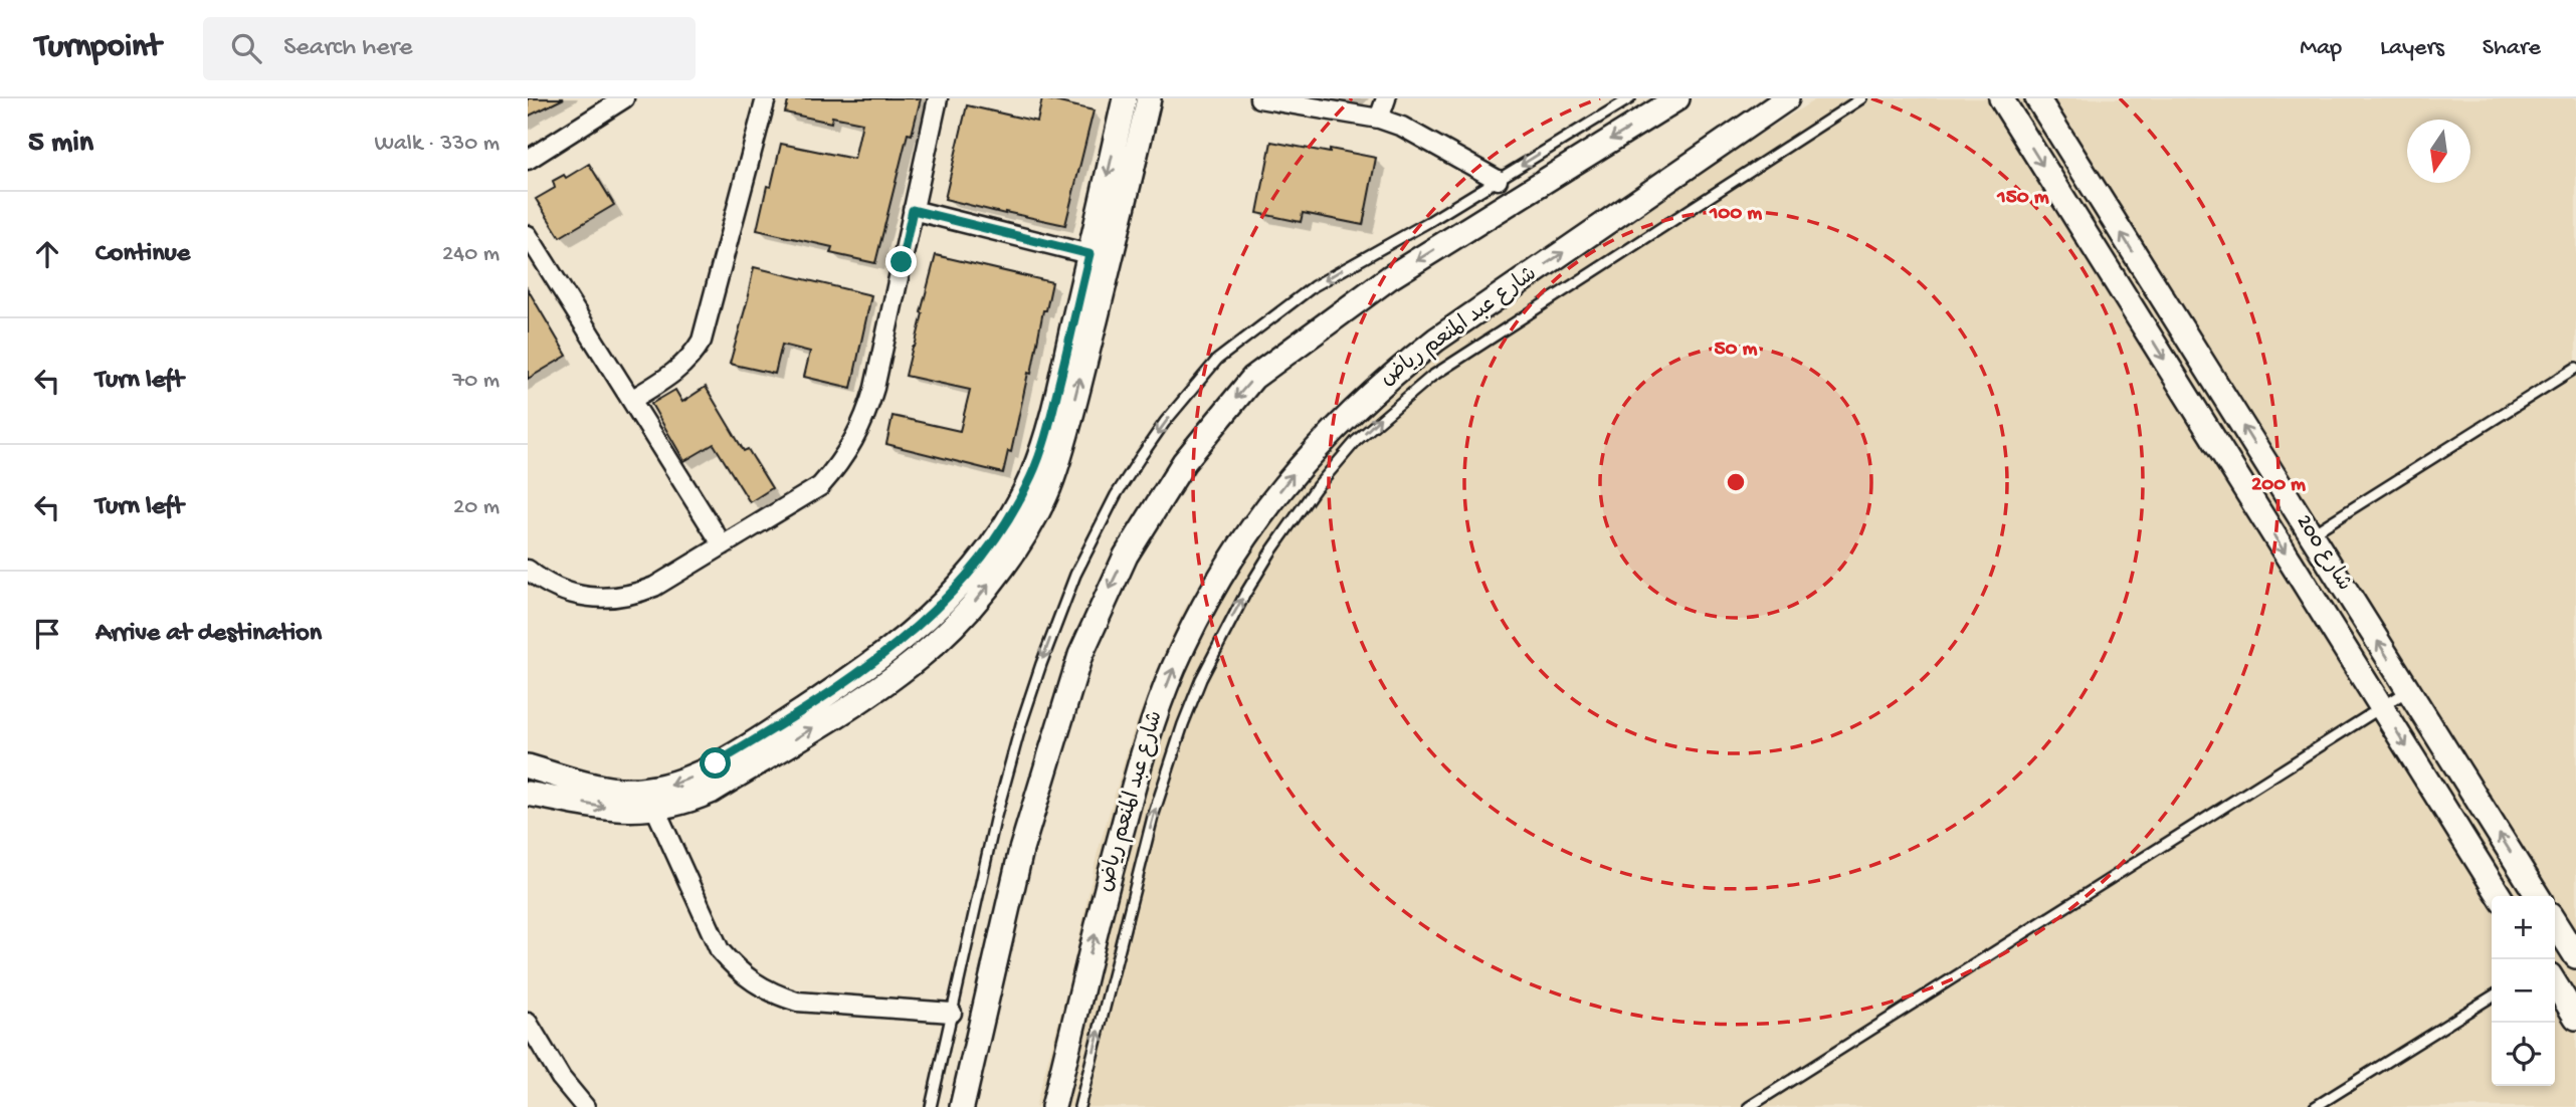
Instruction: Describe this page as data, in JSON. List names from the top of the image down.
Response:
{
  "streets": {
    "street": ["شارع عبد المنعم رياض", "شارع 200"]
  },
  "north": "bottom",
  "page": {
    "header": "Turnpoint",
    "search": "Search here",
    "nav": ["Map", "Layers", "Share"],
    "heading": ["5 min", "Walk · 330 m"],
    "list": [
      ["Continue", "240 m"],
      ["Turn left", "70 m"],
      ["Turn left", "20 m"],
      "Arrive at destination"
    ],
    "map_buttons": ["+", "−"]
  },
  "rings": [
    "150 m",
    "100 m",
    "50 m",
    "200 m"
  ]
}
